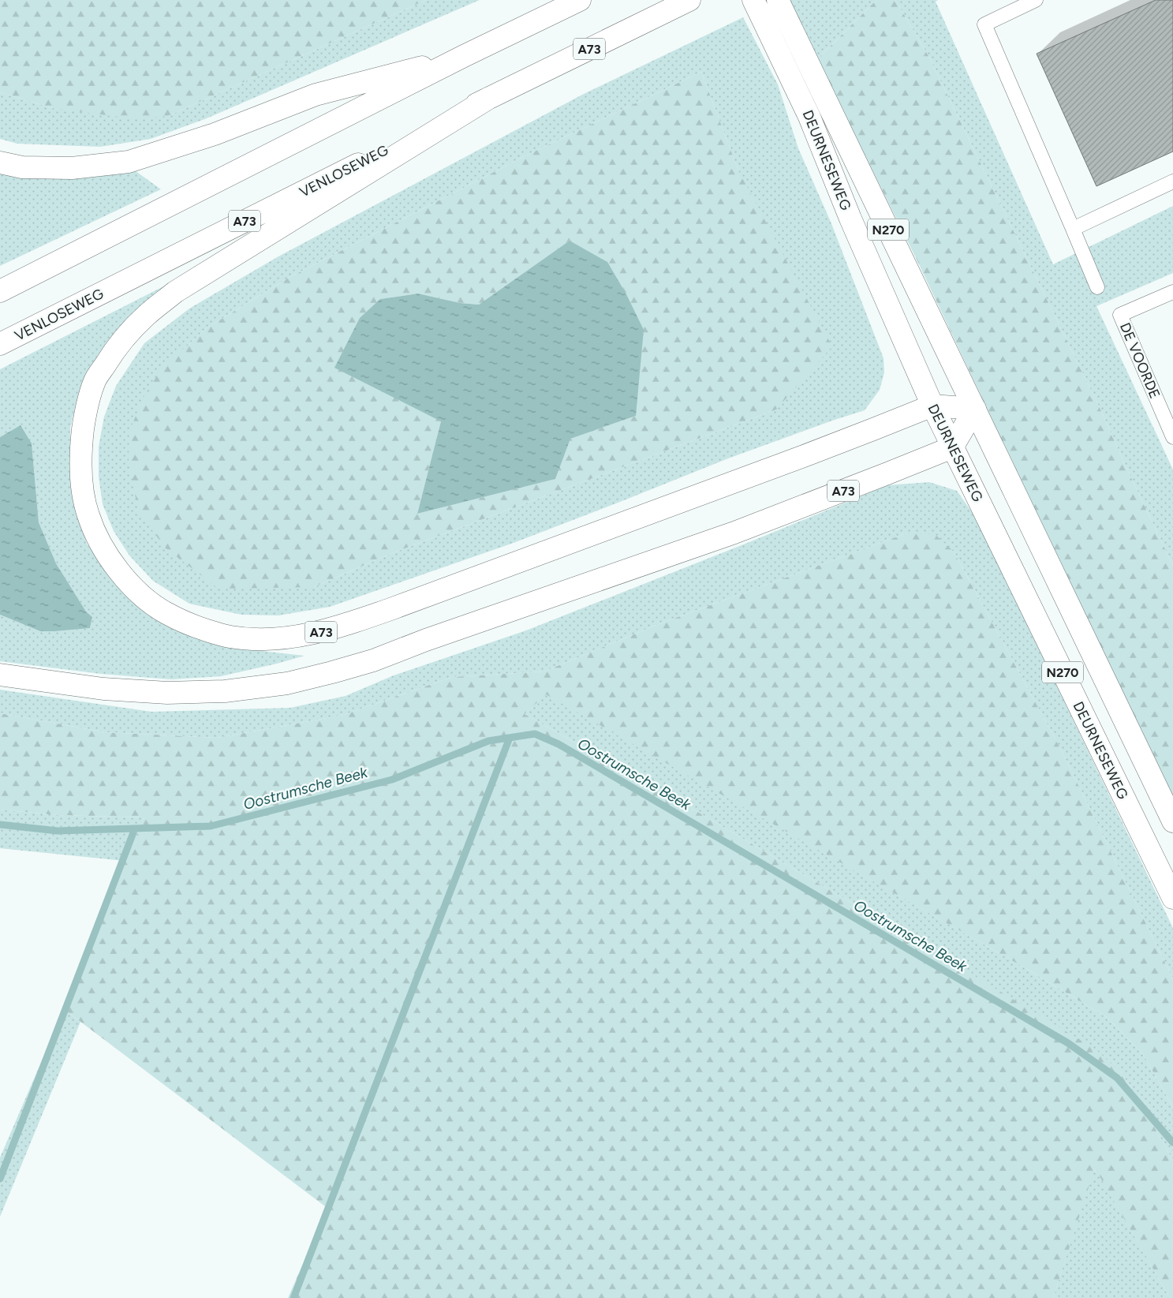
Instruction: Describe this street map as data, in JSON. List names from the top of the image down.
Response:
{
  "streets": {
    "main road": [
      "A73",
      "DEURNESEWEG",
      "VENLOSEWEG",
      "N270"
    ],
    "lane": ["DE VOORDE"]
  },
  "crossings": [
    ["A73", "DEURNESEWEG"],
    ["A73", "VENLOSEWEG"]
  ],
  "water": ["Oostrumsche Beek"]
}
